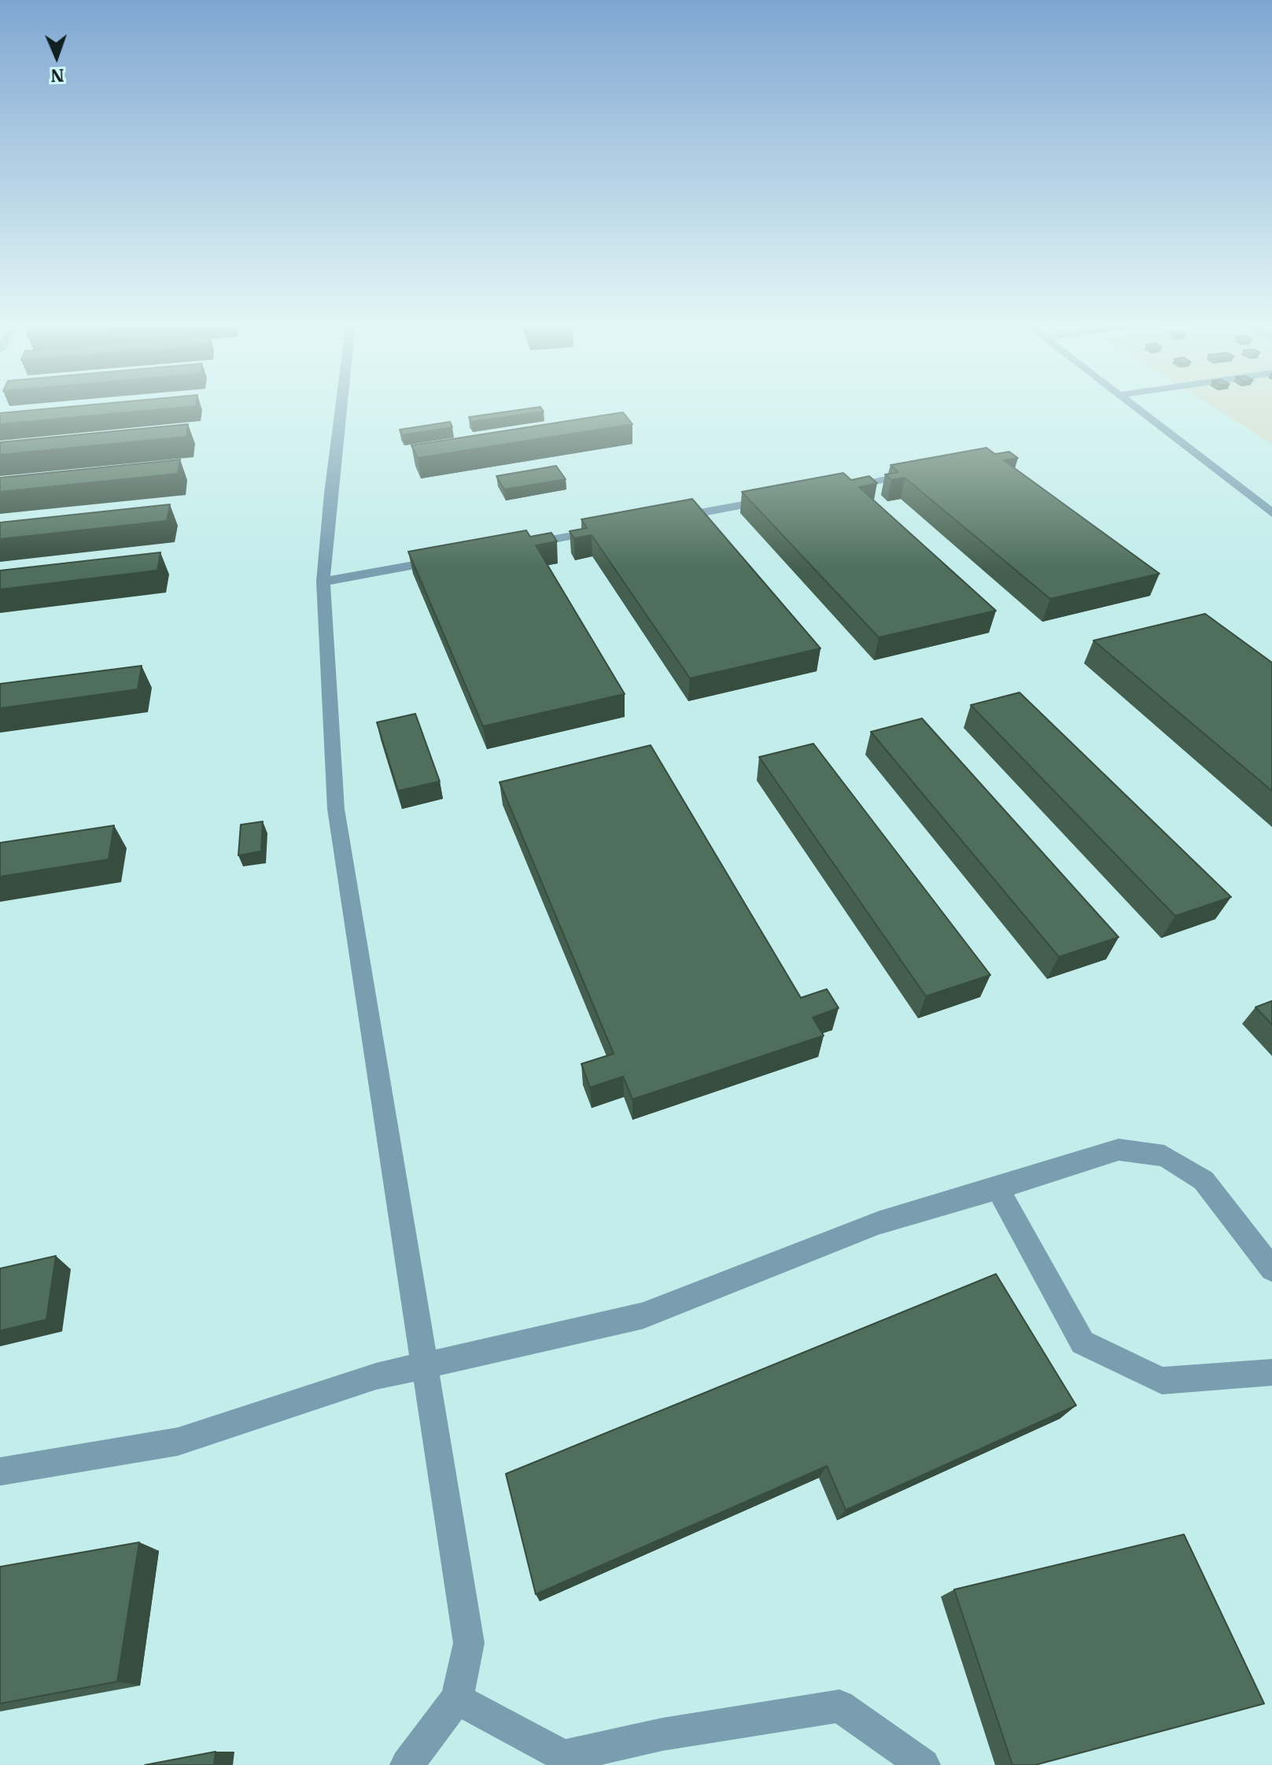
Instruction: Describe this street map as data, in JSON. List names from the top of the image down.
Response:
{
  "north": "bottom"
}
